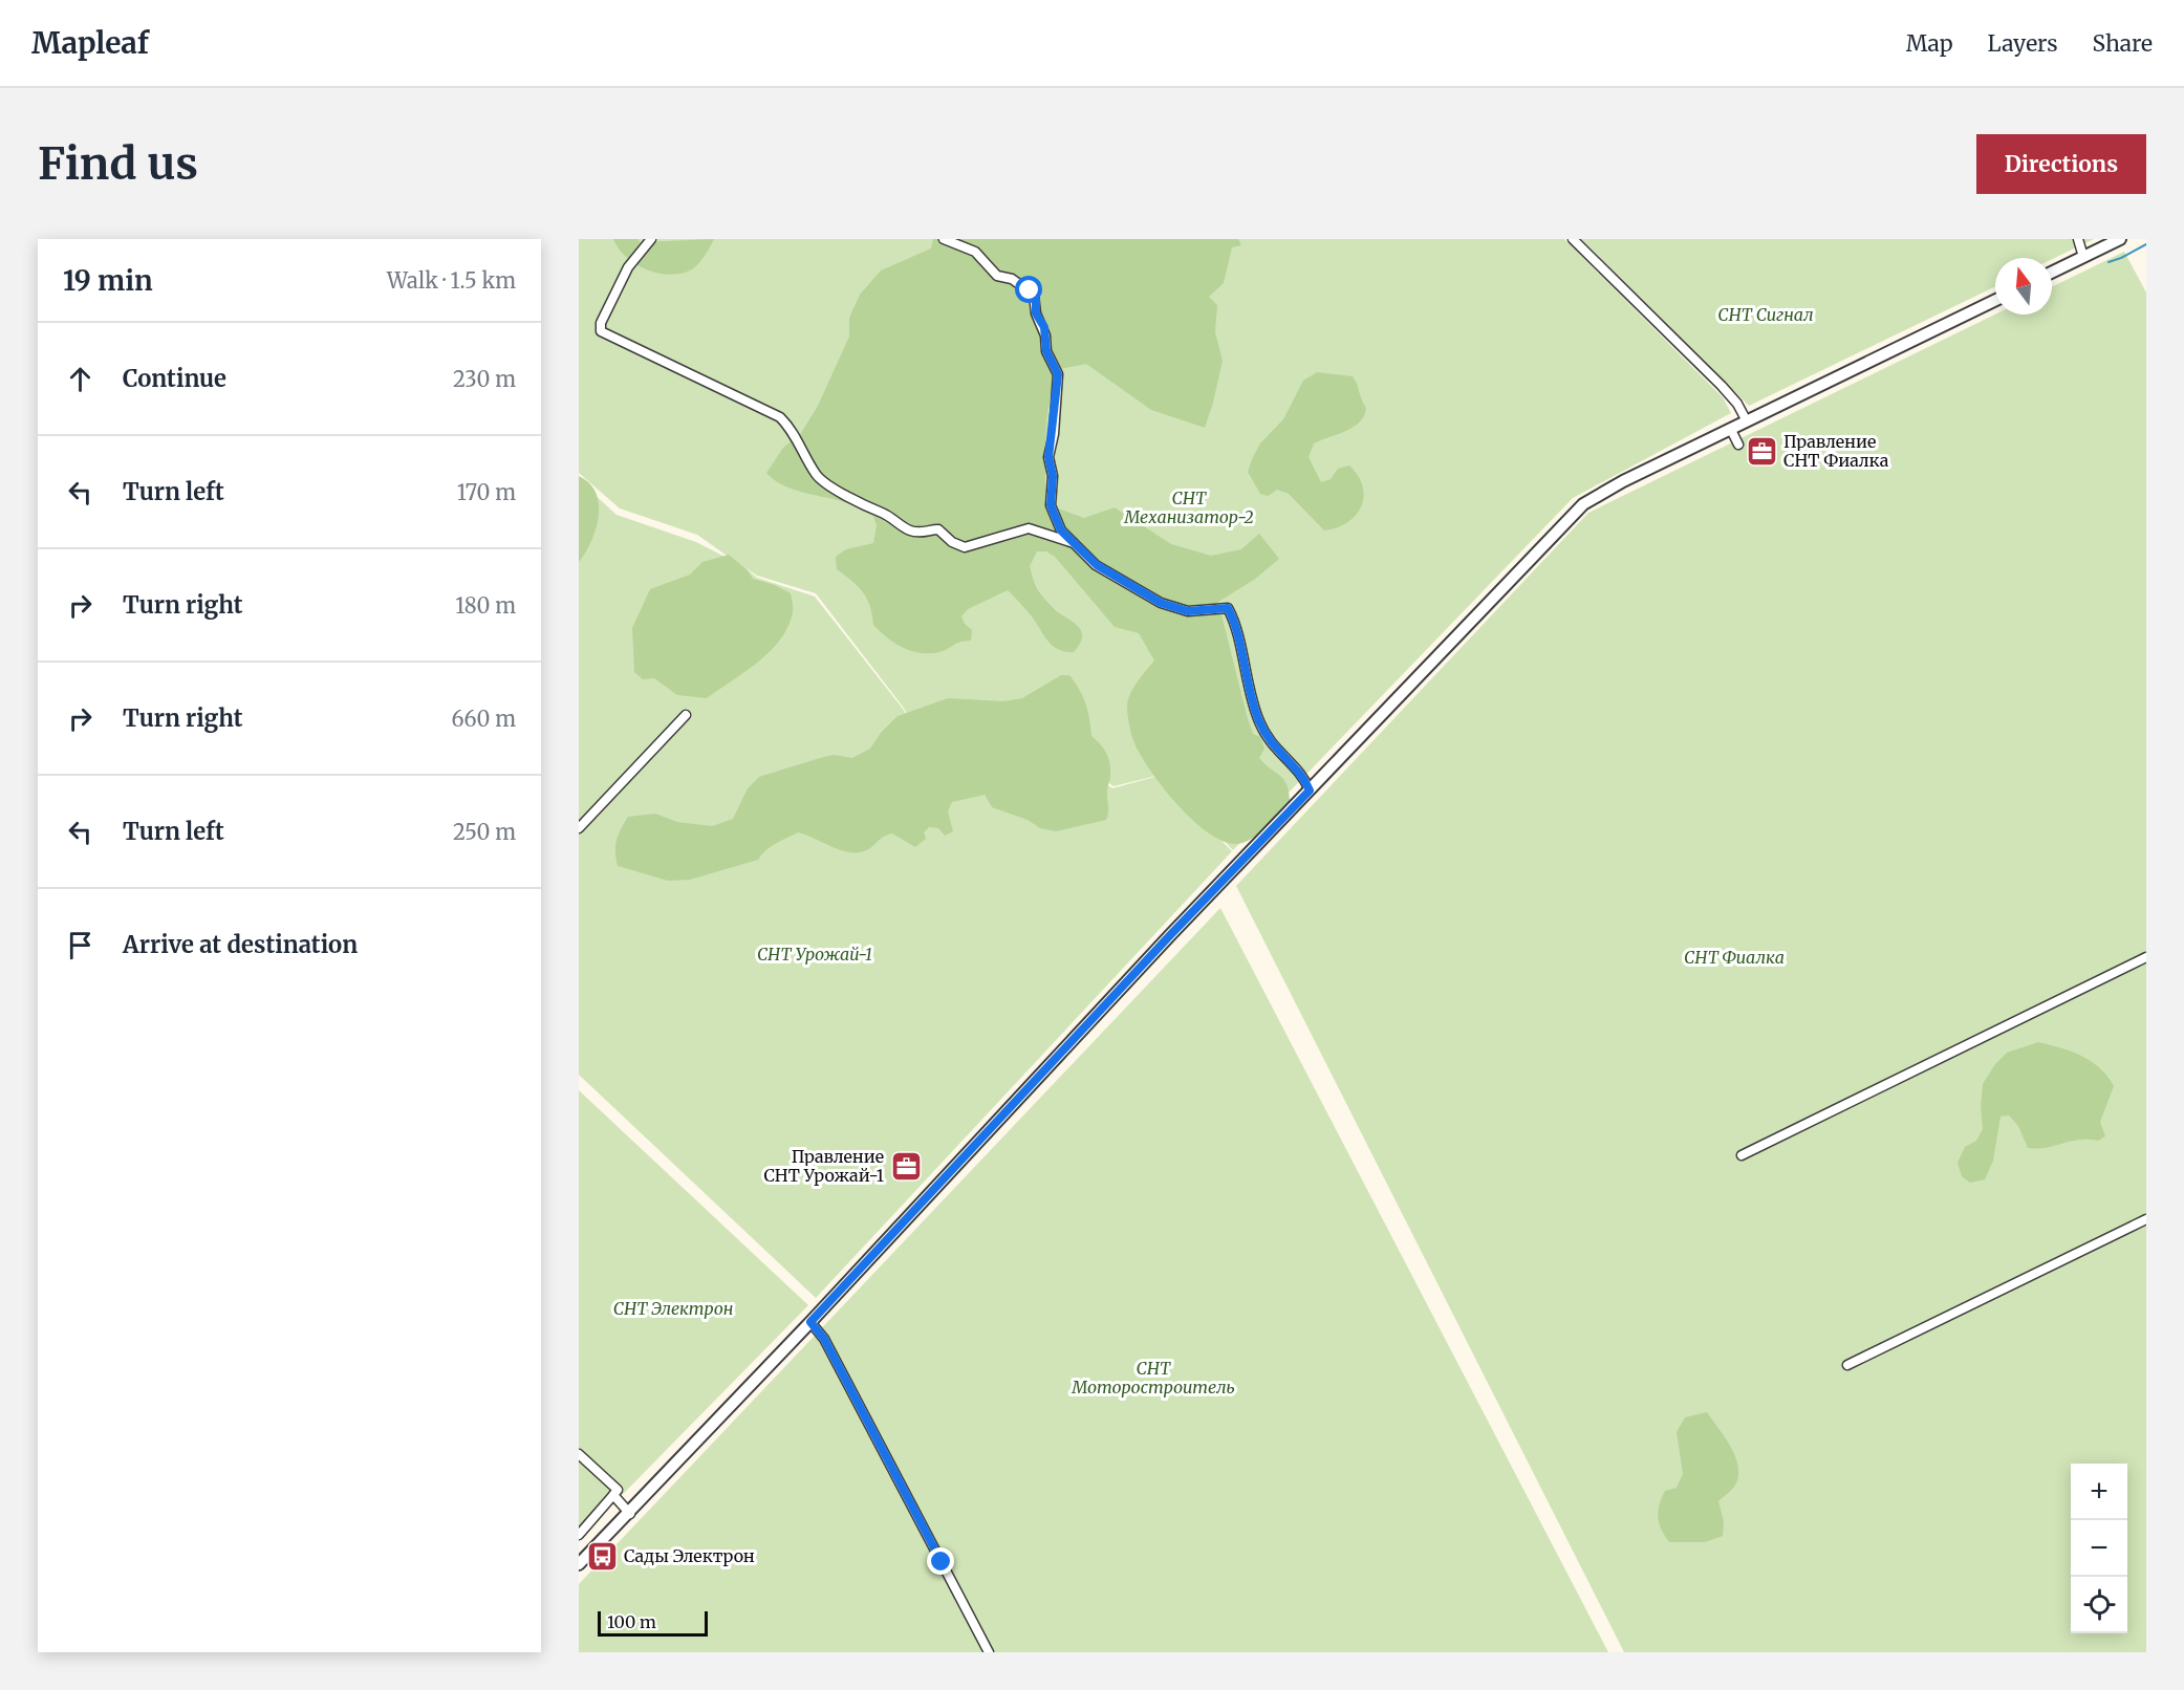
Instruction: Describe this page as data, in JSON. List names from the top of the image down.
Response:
{
  "parks": [
    "СНТ Сигнал",
    "СНТ Механизатор-2",
    "СНТ Урожай-1",
    "СНТ Фиалка",
    "СНТ Электрон",
    "СНТ Моторостроитель"
  ],
  "places": {
    "office": ["Правление СНТ Фиалка", "Правление СНТ Урожай-1"],
    "bus stop": ["Сады Электрон"]
  },
  "scale_bar": "100 m",
  "north": "top",
  "page": {
    "header": "Mapleaf",
    "nav": ["Map", "Layers", "Share"],
    "buttons": "Directions",
    "title": "Find us",
    "heading": ["19 min", "Walk · 1.5 km"],
    "list": [
      ["Continue", "230 m"],
      ["Turn left", "170 m"],
      ["Turn right", "180 m"],
      ["Turn right", "660 m"],
      ["Turn left", "250 m"],
      "Arrive at destination"
    ],
    "map_buttons": ["+", "−"],
    "scale": "100 m"
  }
}
